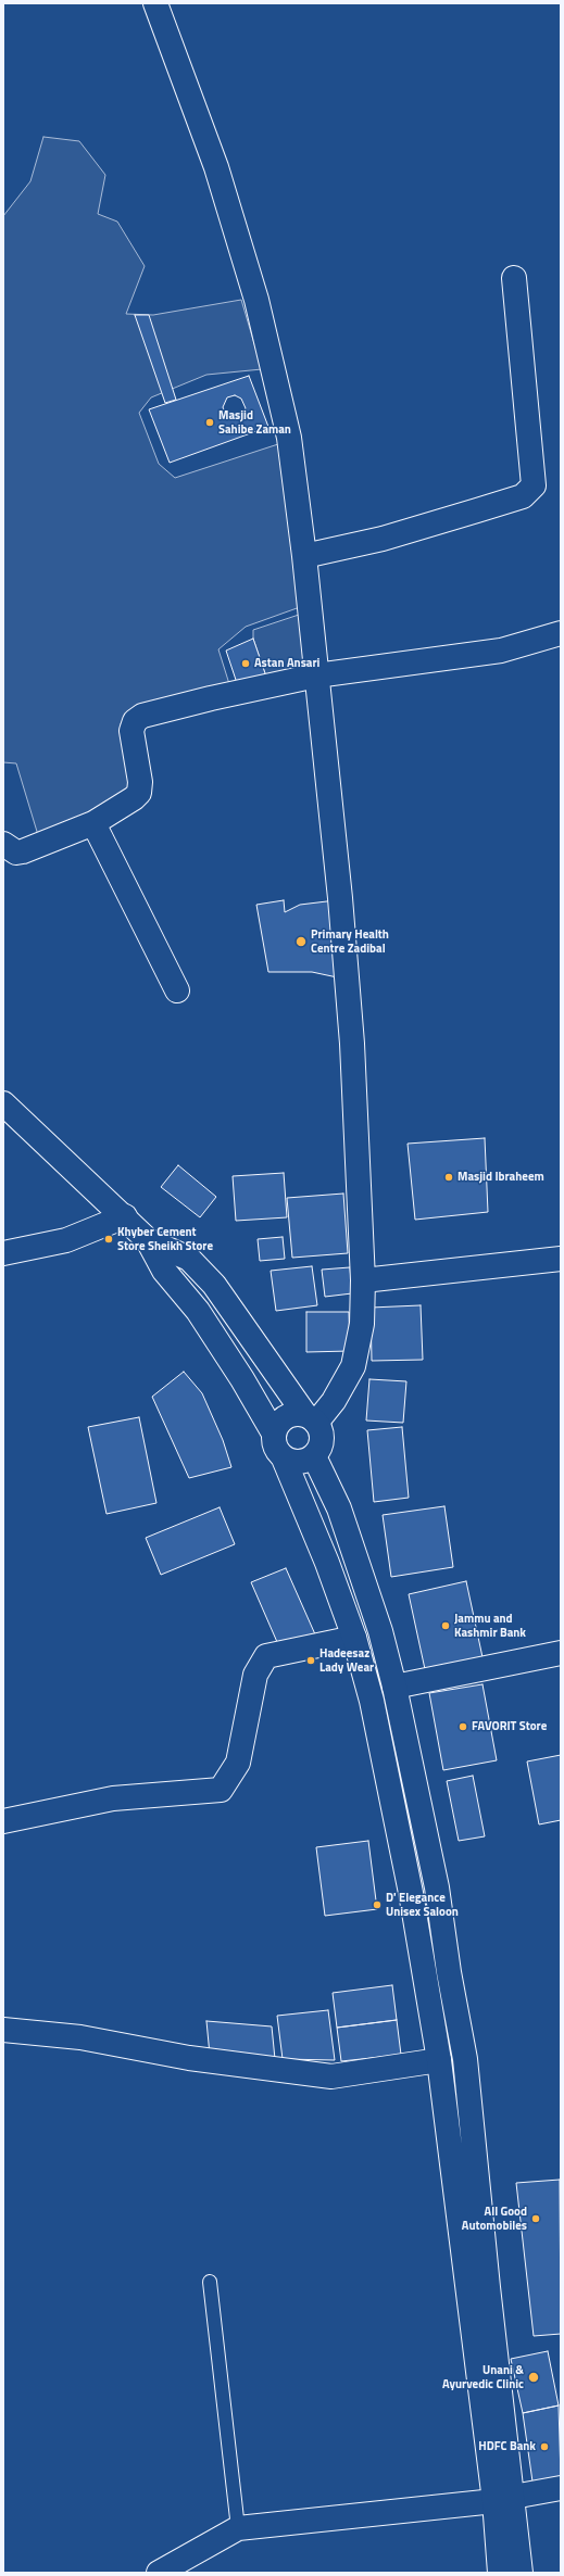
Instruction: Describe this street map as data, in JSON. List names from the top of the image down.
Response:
{
  "places": [
    "Masjid Sahibe Zaman",
    "Astan Ansari",
    "Primary Health Centre Zadibal",
    "Masjid Ibraheem",
    "Khyber Cement Store Sheikh Store",
    "Jammu and Kashmir Bank",
    "Hadeesaz Lady Wear",
    "FAVORIT Store",
    "D' Elegance Unisex Saloon",
    "All Good Automobiles",
    "Unani & Ayurvedic Clinic",
    "HDFC Bank"
  ]
}
